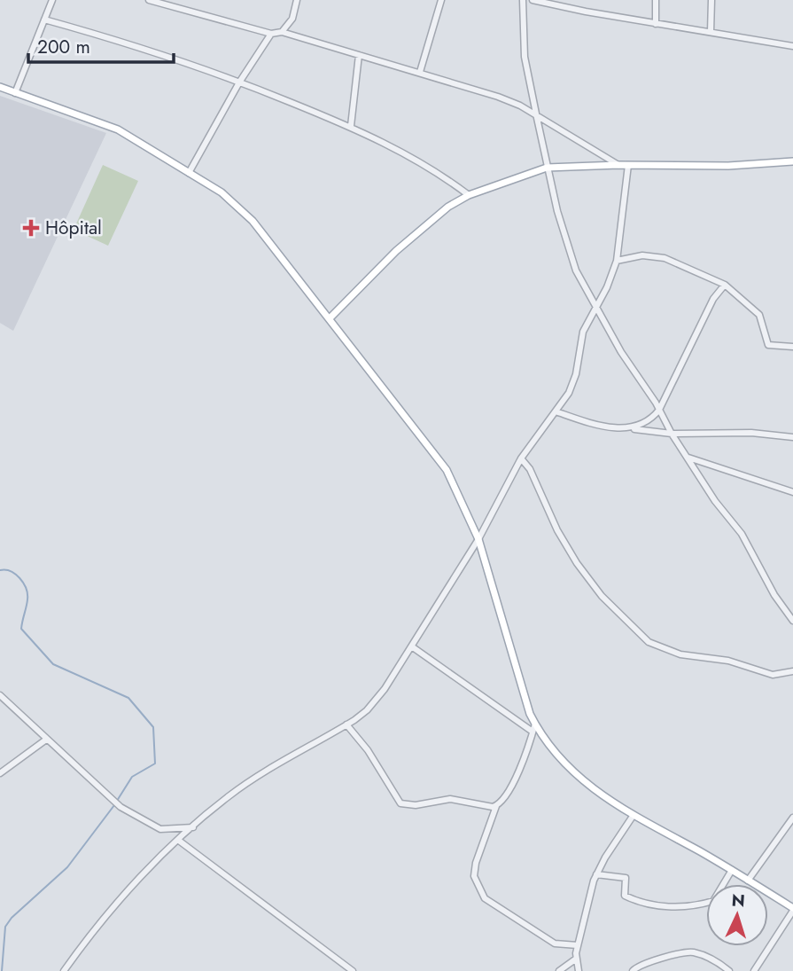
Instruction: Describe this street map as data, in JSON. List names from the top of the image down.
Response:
{
  "places": {
    "health": ["Hôpital"]
  },
  "scale_bar": "200 m",
  "north": "top"
}
